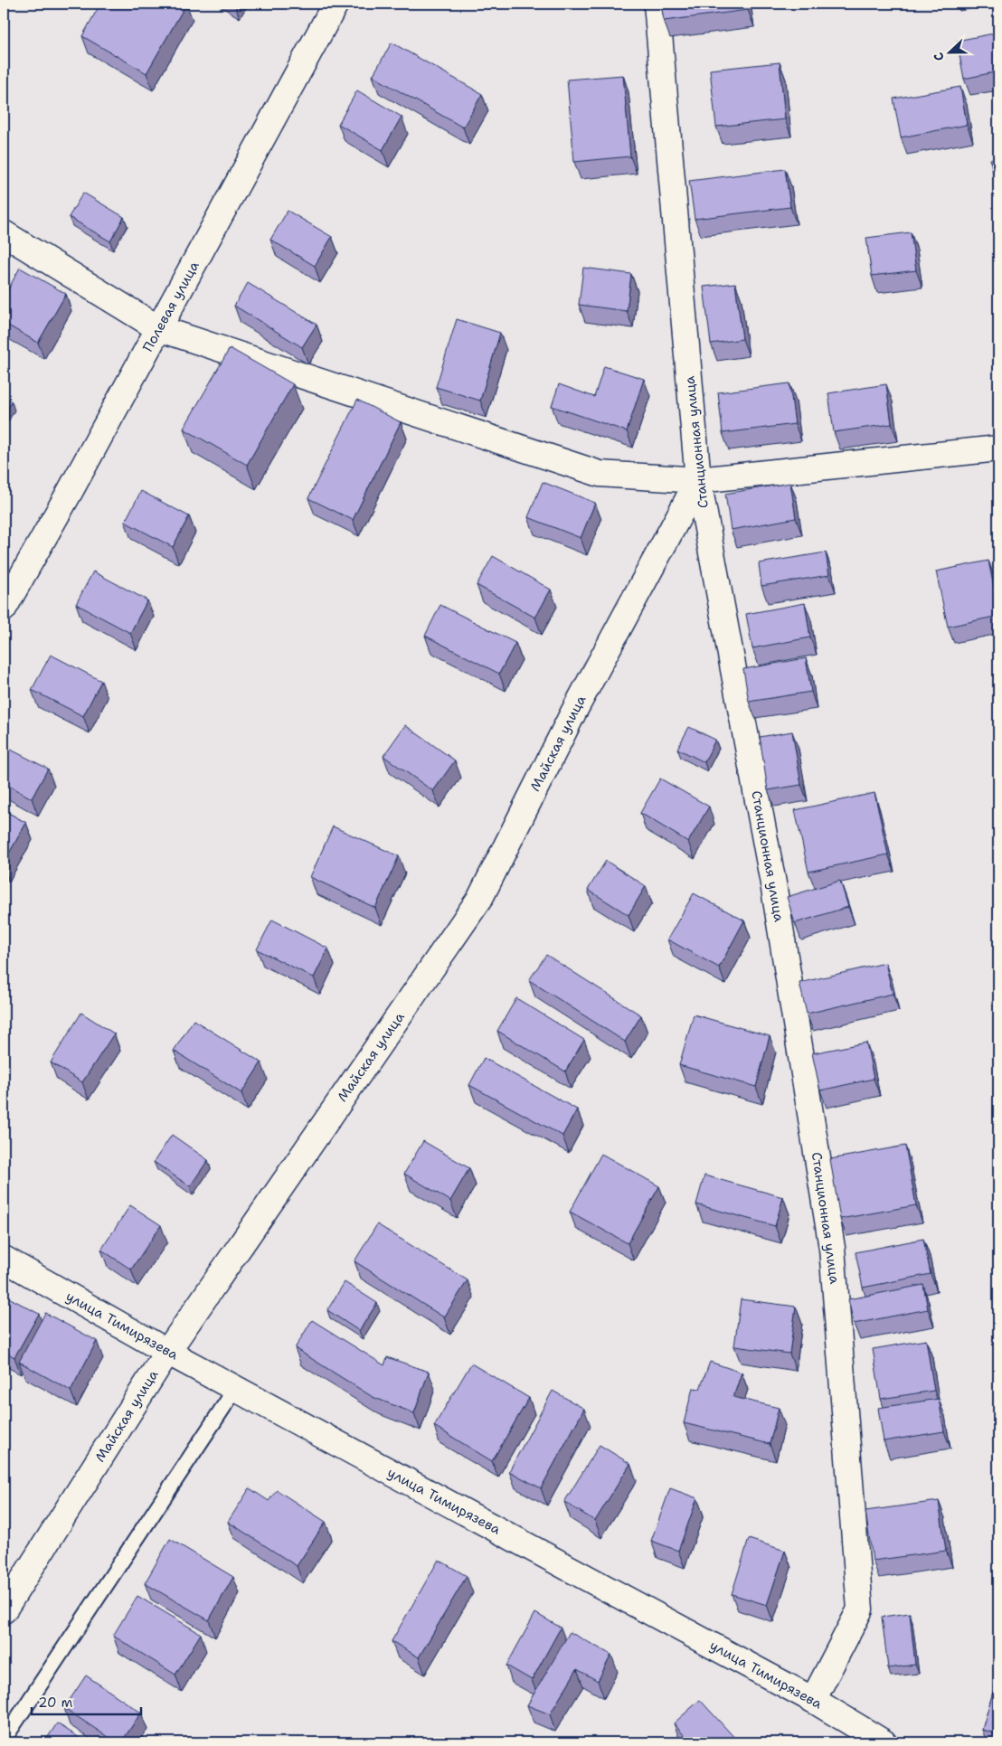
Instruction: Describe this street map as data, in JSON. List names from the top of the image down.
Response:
{
  "streets": {
    "street": [
      "Полевая улица",
      "Станционная улица",
      "Майская улица",
      "улица Тимирязева"
    ]
  },
  "crossings": [
    ["Станционная улица", "Майская улица"],
    ["Станционная улица", "улица Тимирязева"],
    ["Майская улица", "улица Тимирязева"]
  ],
  "scale_bar": "20 m",
  "north": "left"
}
